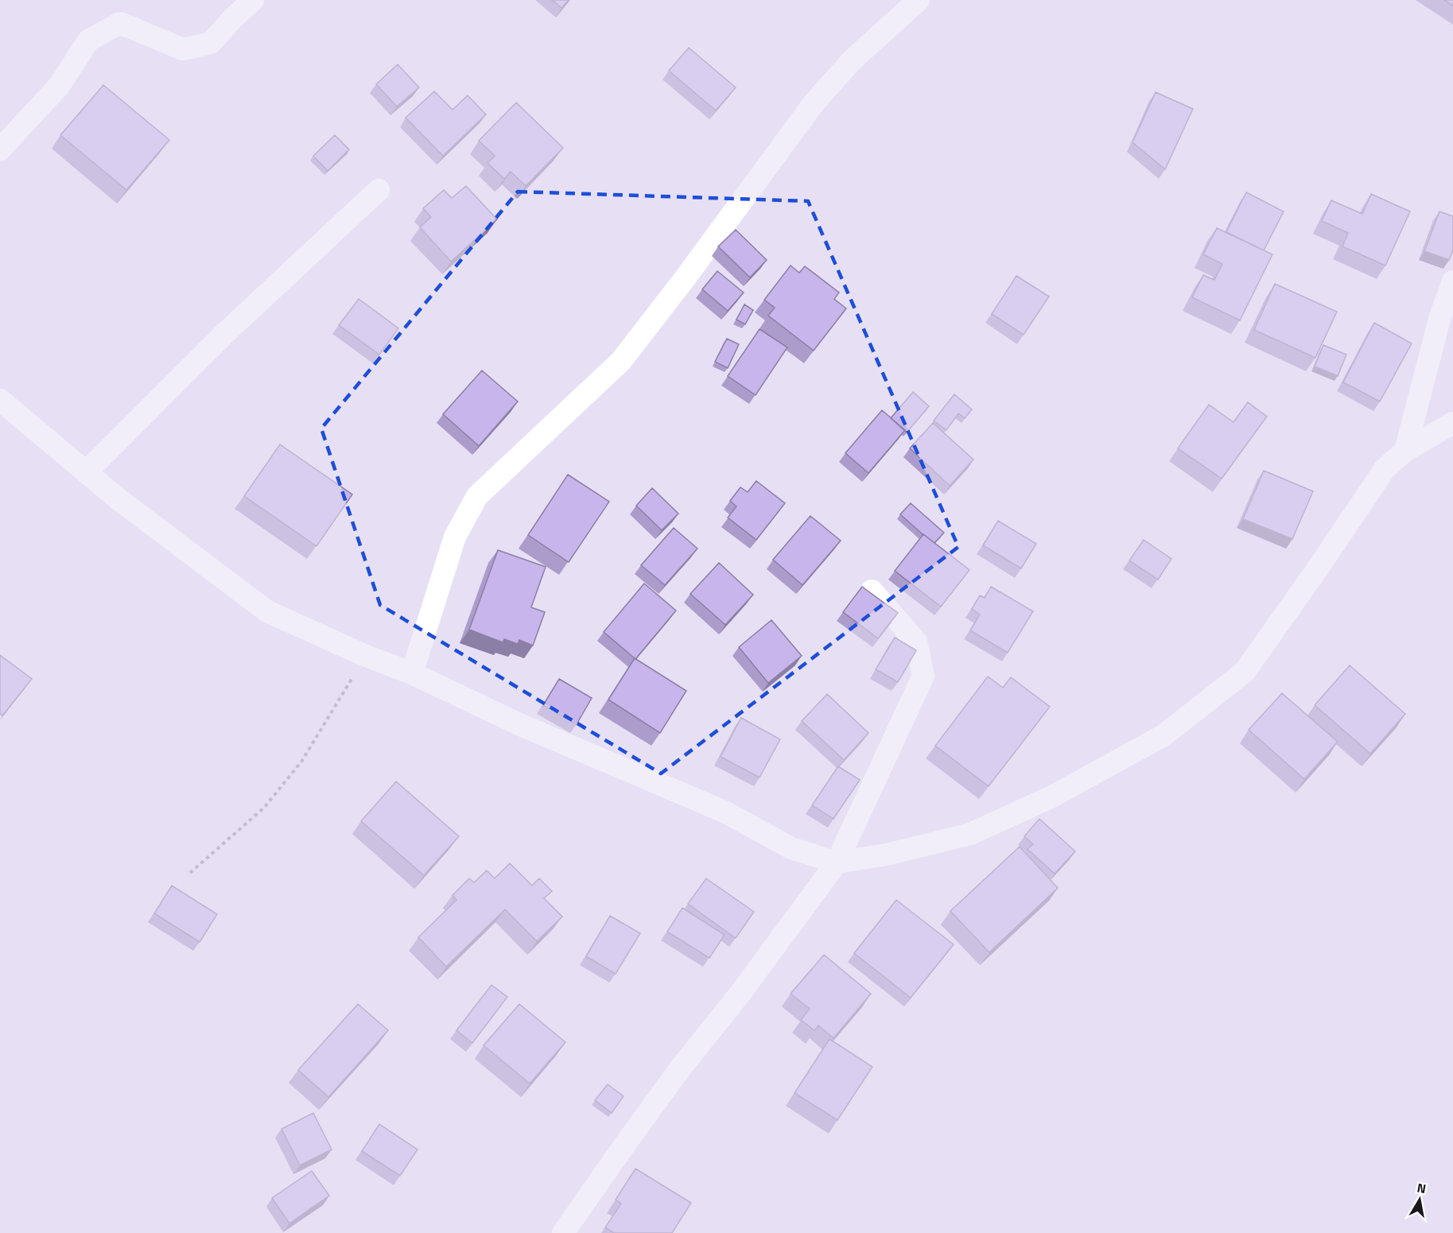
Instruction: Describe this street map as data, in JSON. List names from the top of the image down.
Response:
{
  "north": "top"
}
